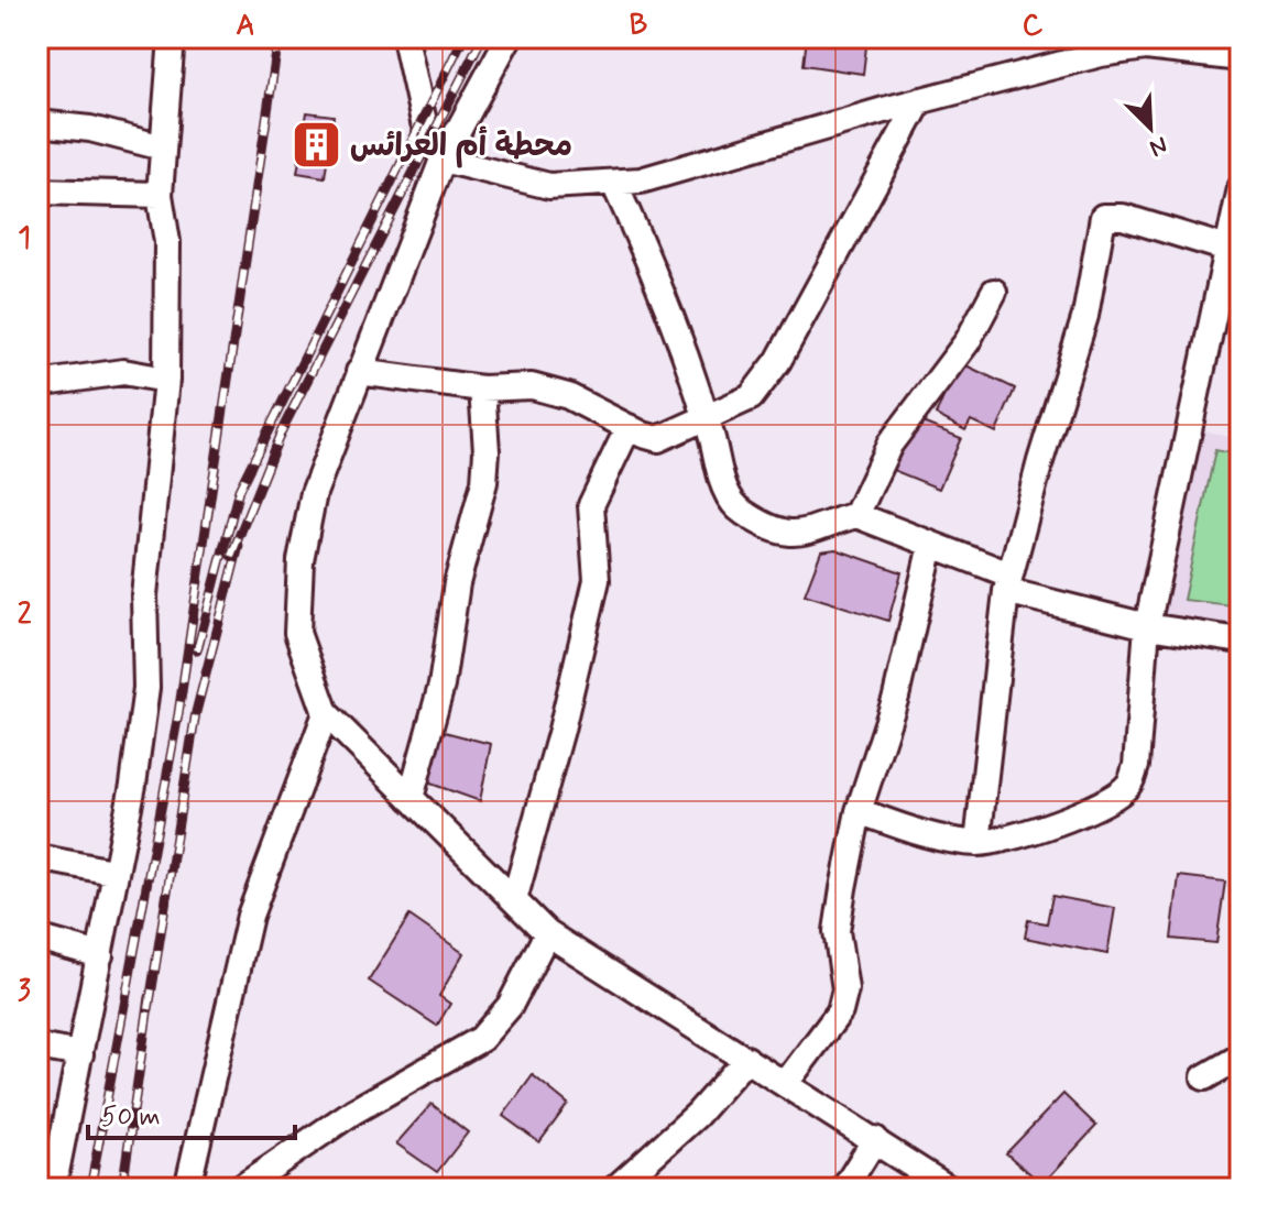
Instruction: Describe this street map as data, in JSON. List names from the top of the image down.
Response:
{
  "places": {
    "building": ["محطة أم العرائس"]
  },
  "scale_bar": "50 m",
  "north": "bottom right",
  "grid": {
    "columns": ["A", "B", "C"],
    "rows": ["1", "2", "3"]
  }
}
